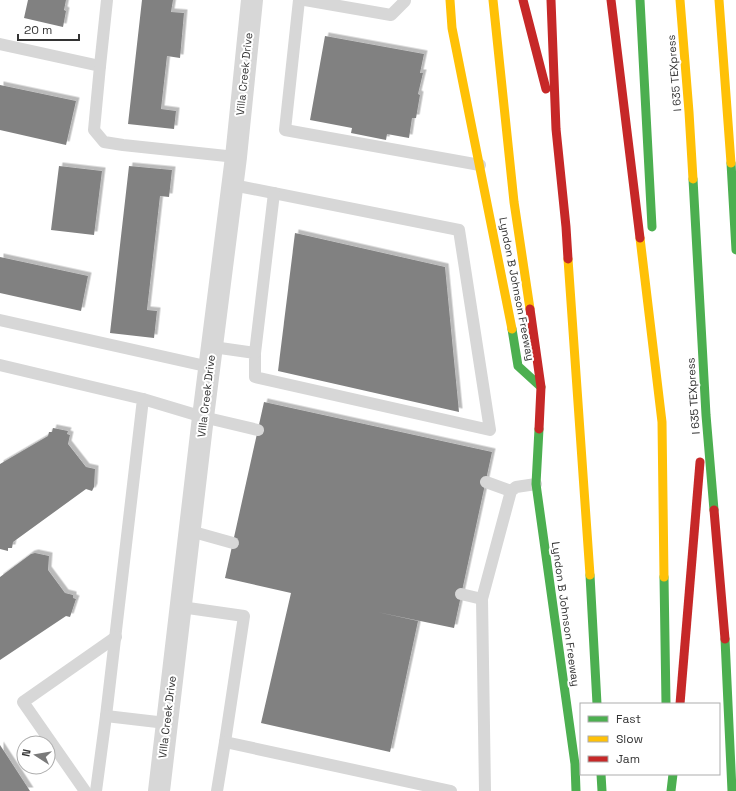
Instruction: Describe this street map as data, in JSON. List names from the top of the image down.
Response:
{
  "streets": {
    "main road": ["I 635 TEXpress", "Lyndon B Johnson Freeway"],
    "street": ["Villa Creek Drive"]
  },
  "legend": ["Fast", "Slow", "Jam"],
  "scale_bar": "20 m",
  "north": "left"
}
